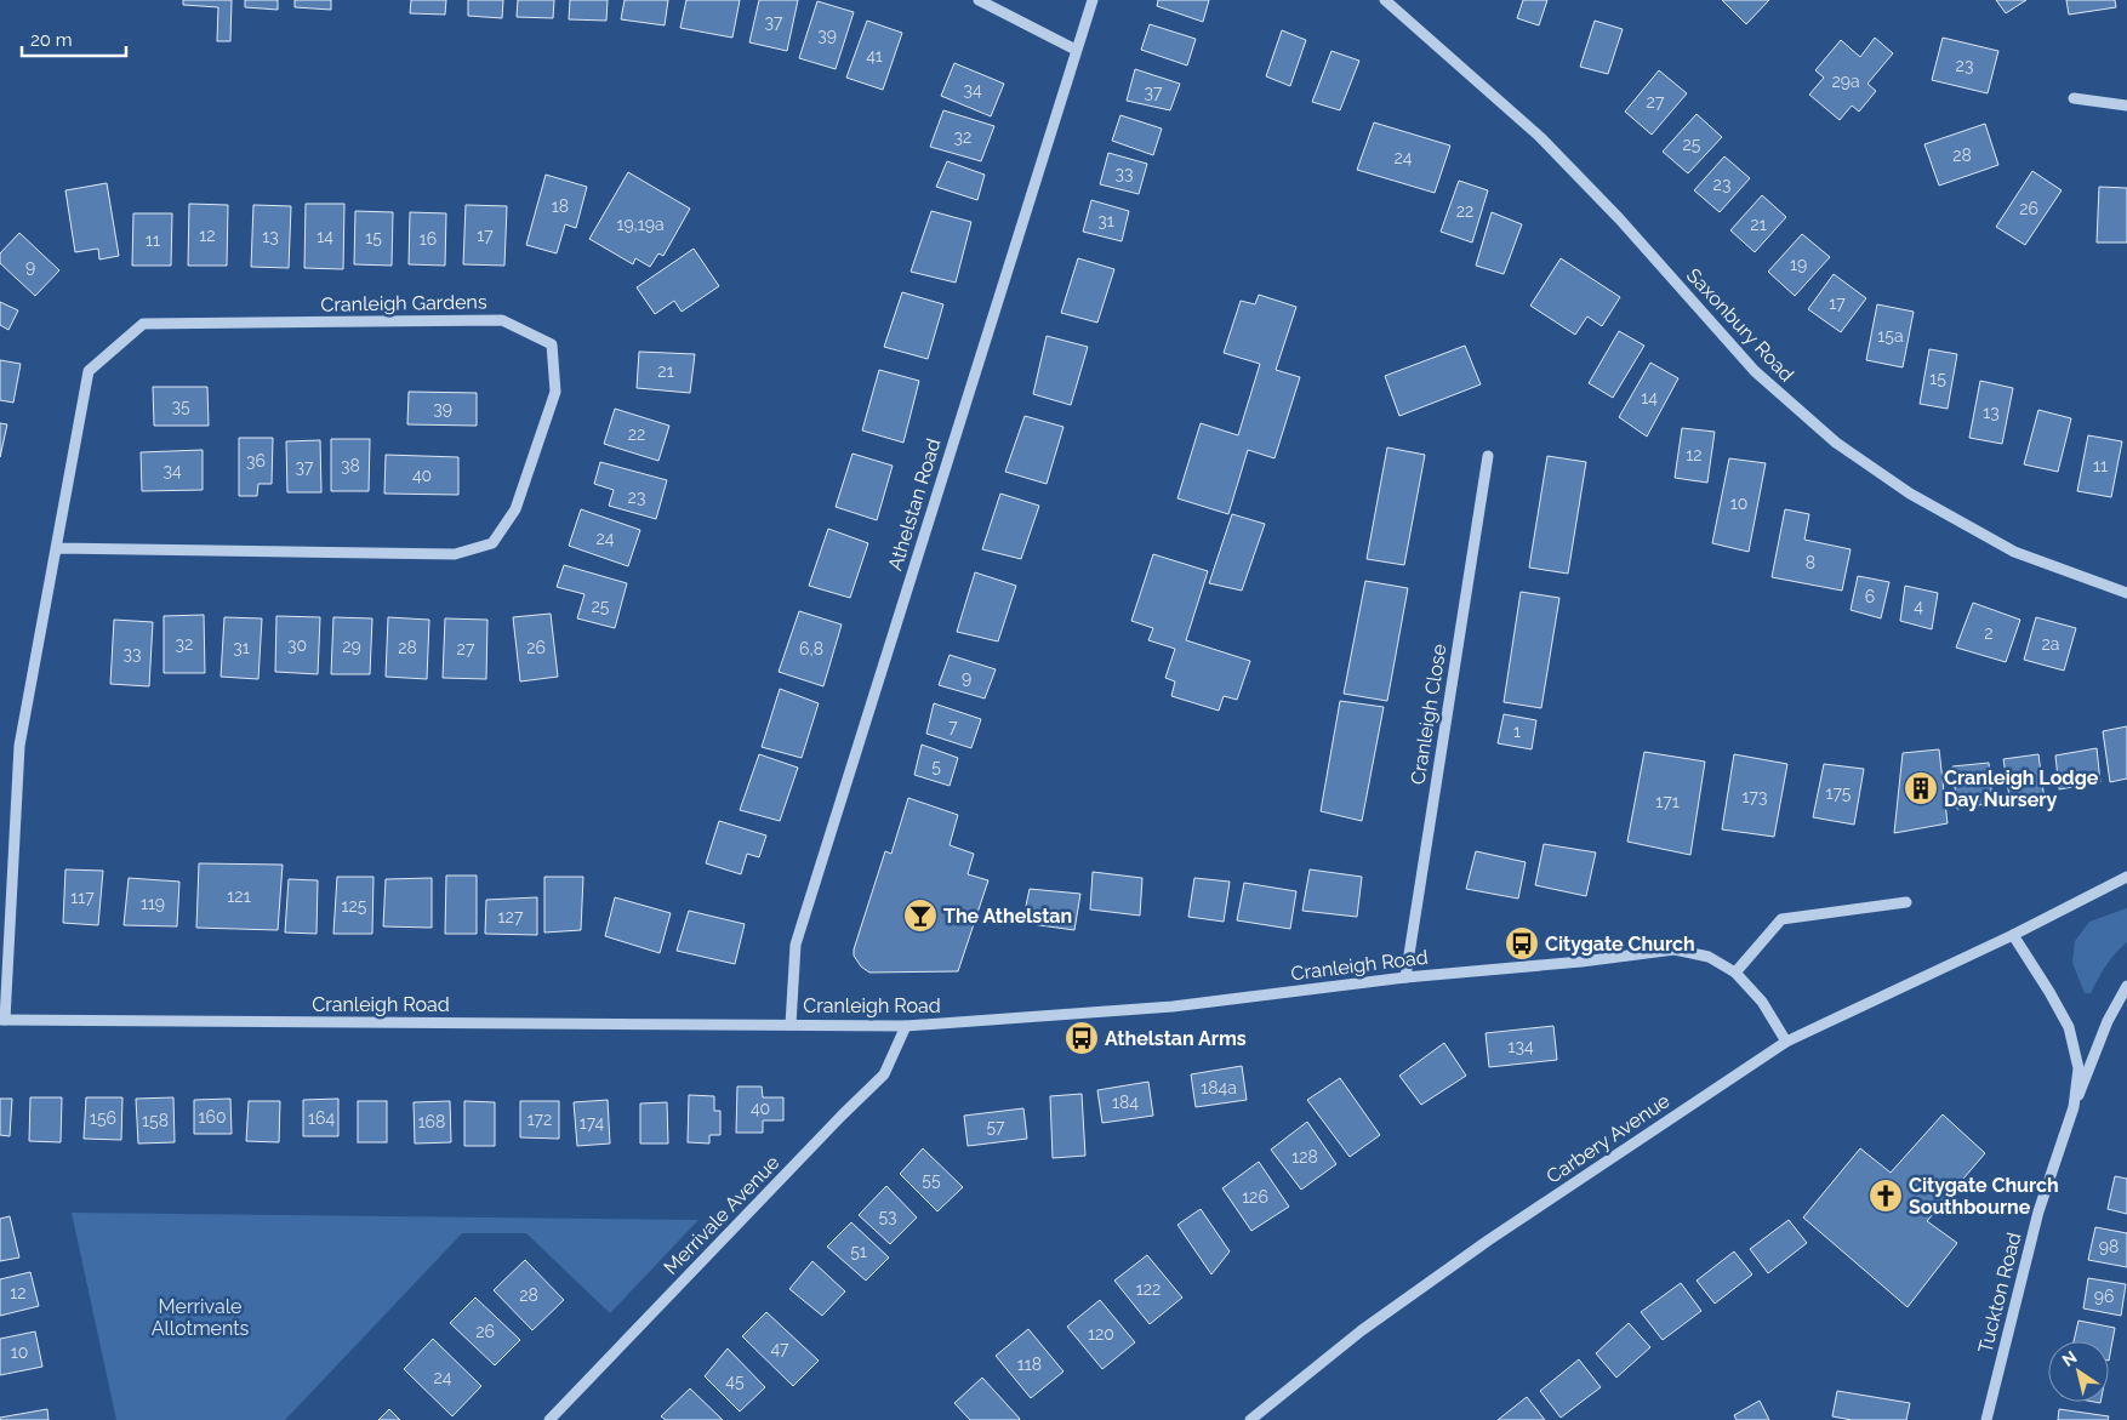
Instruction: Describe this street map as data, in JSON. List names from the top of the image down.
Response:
{
  "streets": {
    "street": [
      "Cranleigh Gardens",
      "Saxonbury Road",
      "Athelstan Road",
      "Cranleigh Close",
      "Cranleigh Road",
      "Carbery Avenue",
      "Merrivale Avenue",
      "Tuckton Road"
    ]
  },
  "crossings": [
    ["Cranleigh Gardens", "Cranleigh Road"],
    ["Athelstan Road", "Cranleigh Road"],
    ["Cranleigh Close", "Cranleigh Road"],
    ["Cranleigh Road", "Carbery Avenue"],
    ["Cranleigh Road", "Merrivale Avenue"],
    ["Carbery Avenue", "Tuckton Road"]
  ],
  "parks": ["Merrivale Allotments"],
  "places": {
    "building": ["Cranleigh Lodge Day Nursery"],
    "bar": ["The Athelstan"],
    "bus stop": ["Citygate Church", "Athelstan Arms"],
    "church": ["Citygate Church Southbourne"]
  },
  "house_numbers": [
    "37",
    "39",
    "41",
    "23",
    "29a",
    "34",
    "37",
    "27",
    "32",
    "25",
    "28",
    "24",
    "33",
    "23",
    "18",
    "26",
    "22",
    "31",
    "19,19a",
    "21",
    "12",
    "17",
    "13",
    "14",
    "15",
    "16",
    "11",
    "19",
    "9",
    "17",
    "15a",
    "21",
    "15",
    "14",
    "35",
    "39",
    "13",
    "22",
    "12",
    "36",
    "38",
    "11",
    "37",
    "34",
    "40",
    "23",
    "10",
    "24",
    "8",
    "6",
    "25",
    "4",
    "2",
    "32",
    "2a",
    "30",
    "29",
    "31",
    "28",
    "26",
    "27",
    "6,8",
    "33",
    "9",
    "7",
    "1",
    "5",
    "175",
    "173",
    "171",
    "121",
    "117",
    "119",
    "125",
    "127",
    "134",
    "184a",
    "184",
    "40",
    "160",
    "156",
    "164",
    "172",
    "158",
    "168",
    "174",
    "57",
    "128",
    "55",
    "126",
    "53",
    "98",
    "51",
    "122",
    "12",
    "28",
    "96",
    "26",
    "120",
    "47",
    "10",
    "118",
    "24",
    "45"
  ],
  "scale_bar": "20 m",
  "north": "top left"
}
